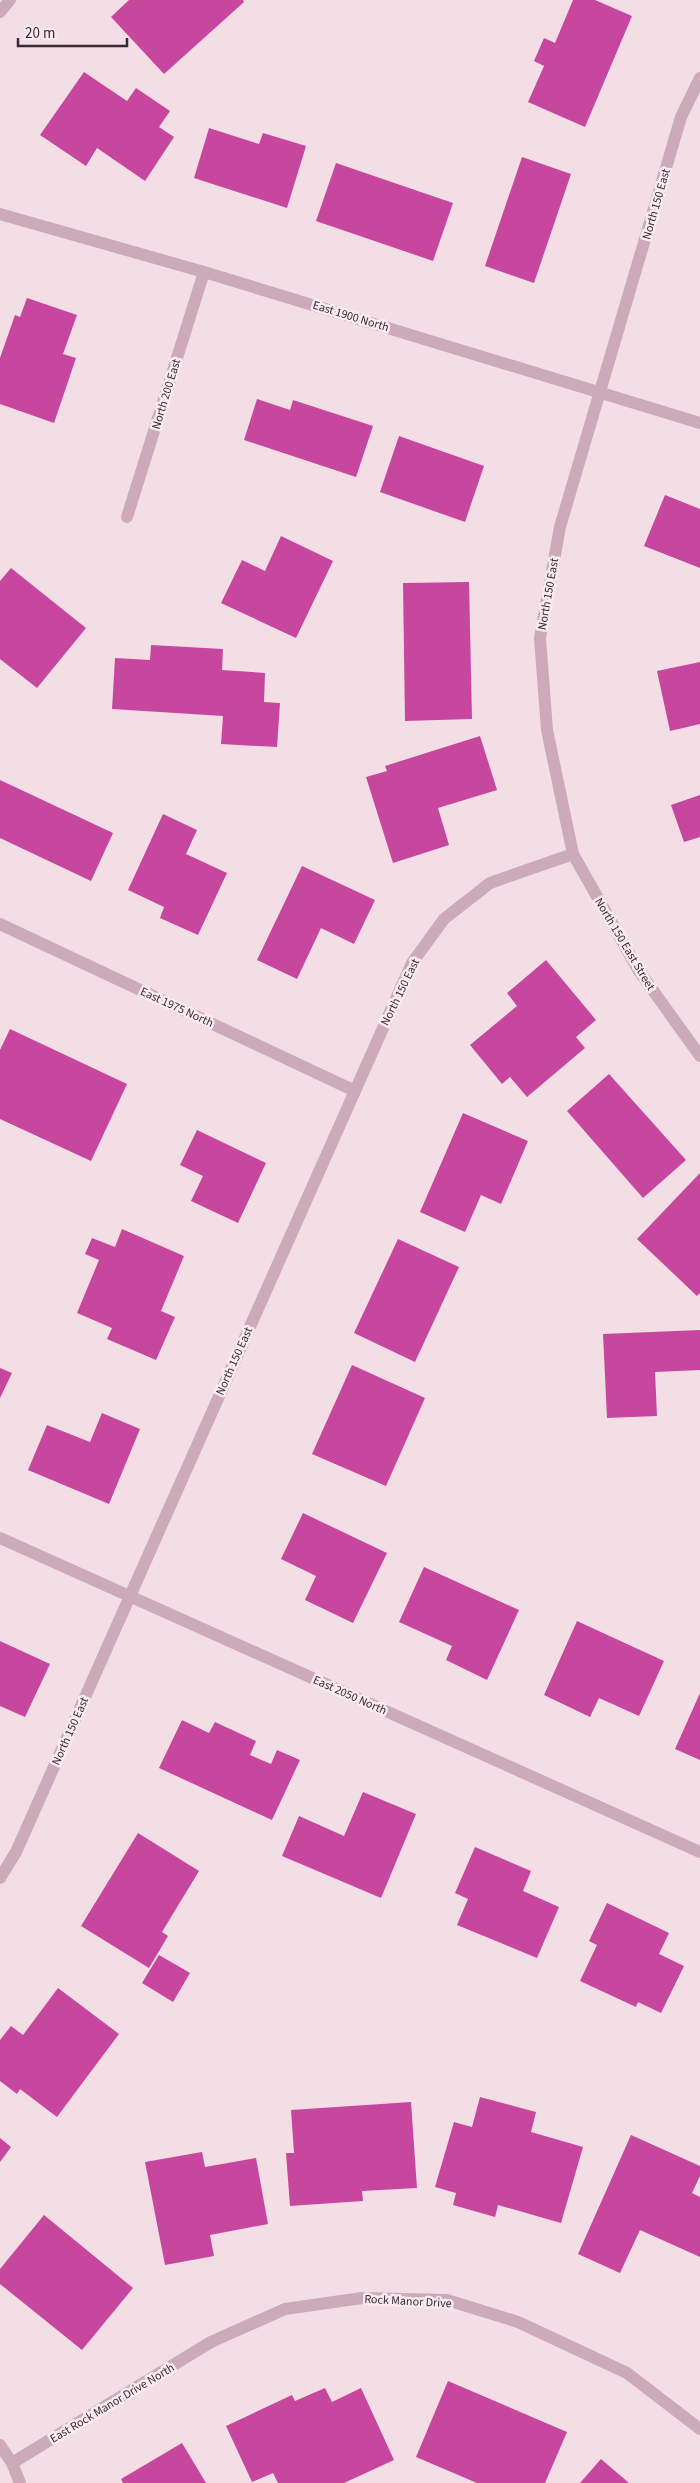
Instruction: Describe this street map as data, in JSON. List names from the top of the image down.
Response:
{
  "streets": {
    "street": [
      "North 150 East",
      "East 1900 North",
      "North 200 East",
      "North 150 East Street",
      "East 1975 North",
      "East 2050 North",
      "Rock Manor Drive",
      "East Rock Manor Drive North"
    ]
  },
  "crossings": [
    ["North 150 East", "East 1900 North"],
    ["North 150 East", "North 150 East Street"],
    ["North 150 East", "East 1975 North"],
    ["North 150 East", "East 2050 North"],
    ["East 1900 North", "North 200 East"],
    ["Rock Manor Drive", "East Rock Manor Drive North"]
  ],
  "scale_bar": "20 m"
}
